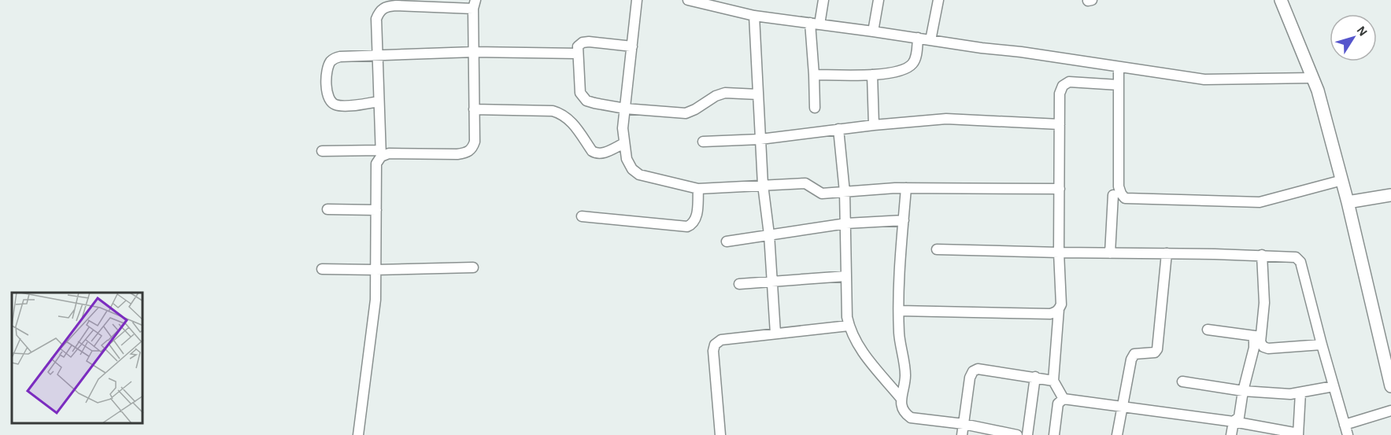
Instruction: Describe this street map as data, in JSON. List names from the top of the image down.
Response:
{
  "north": "top right"
}
